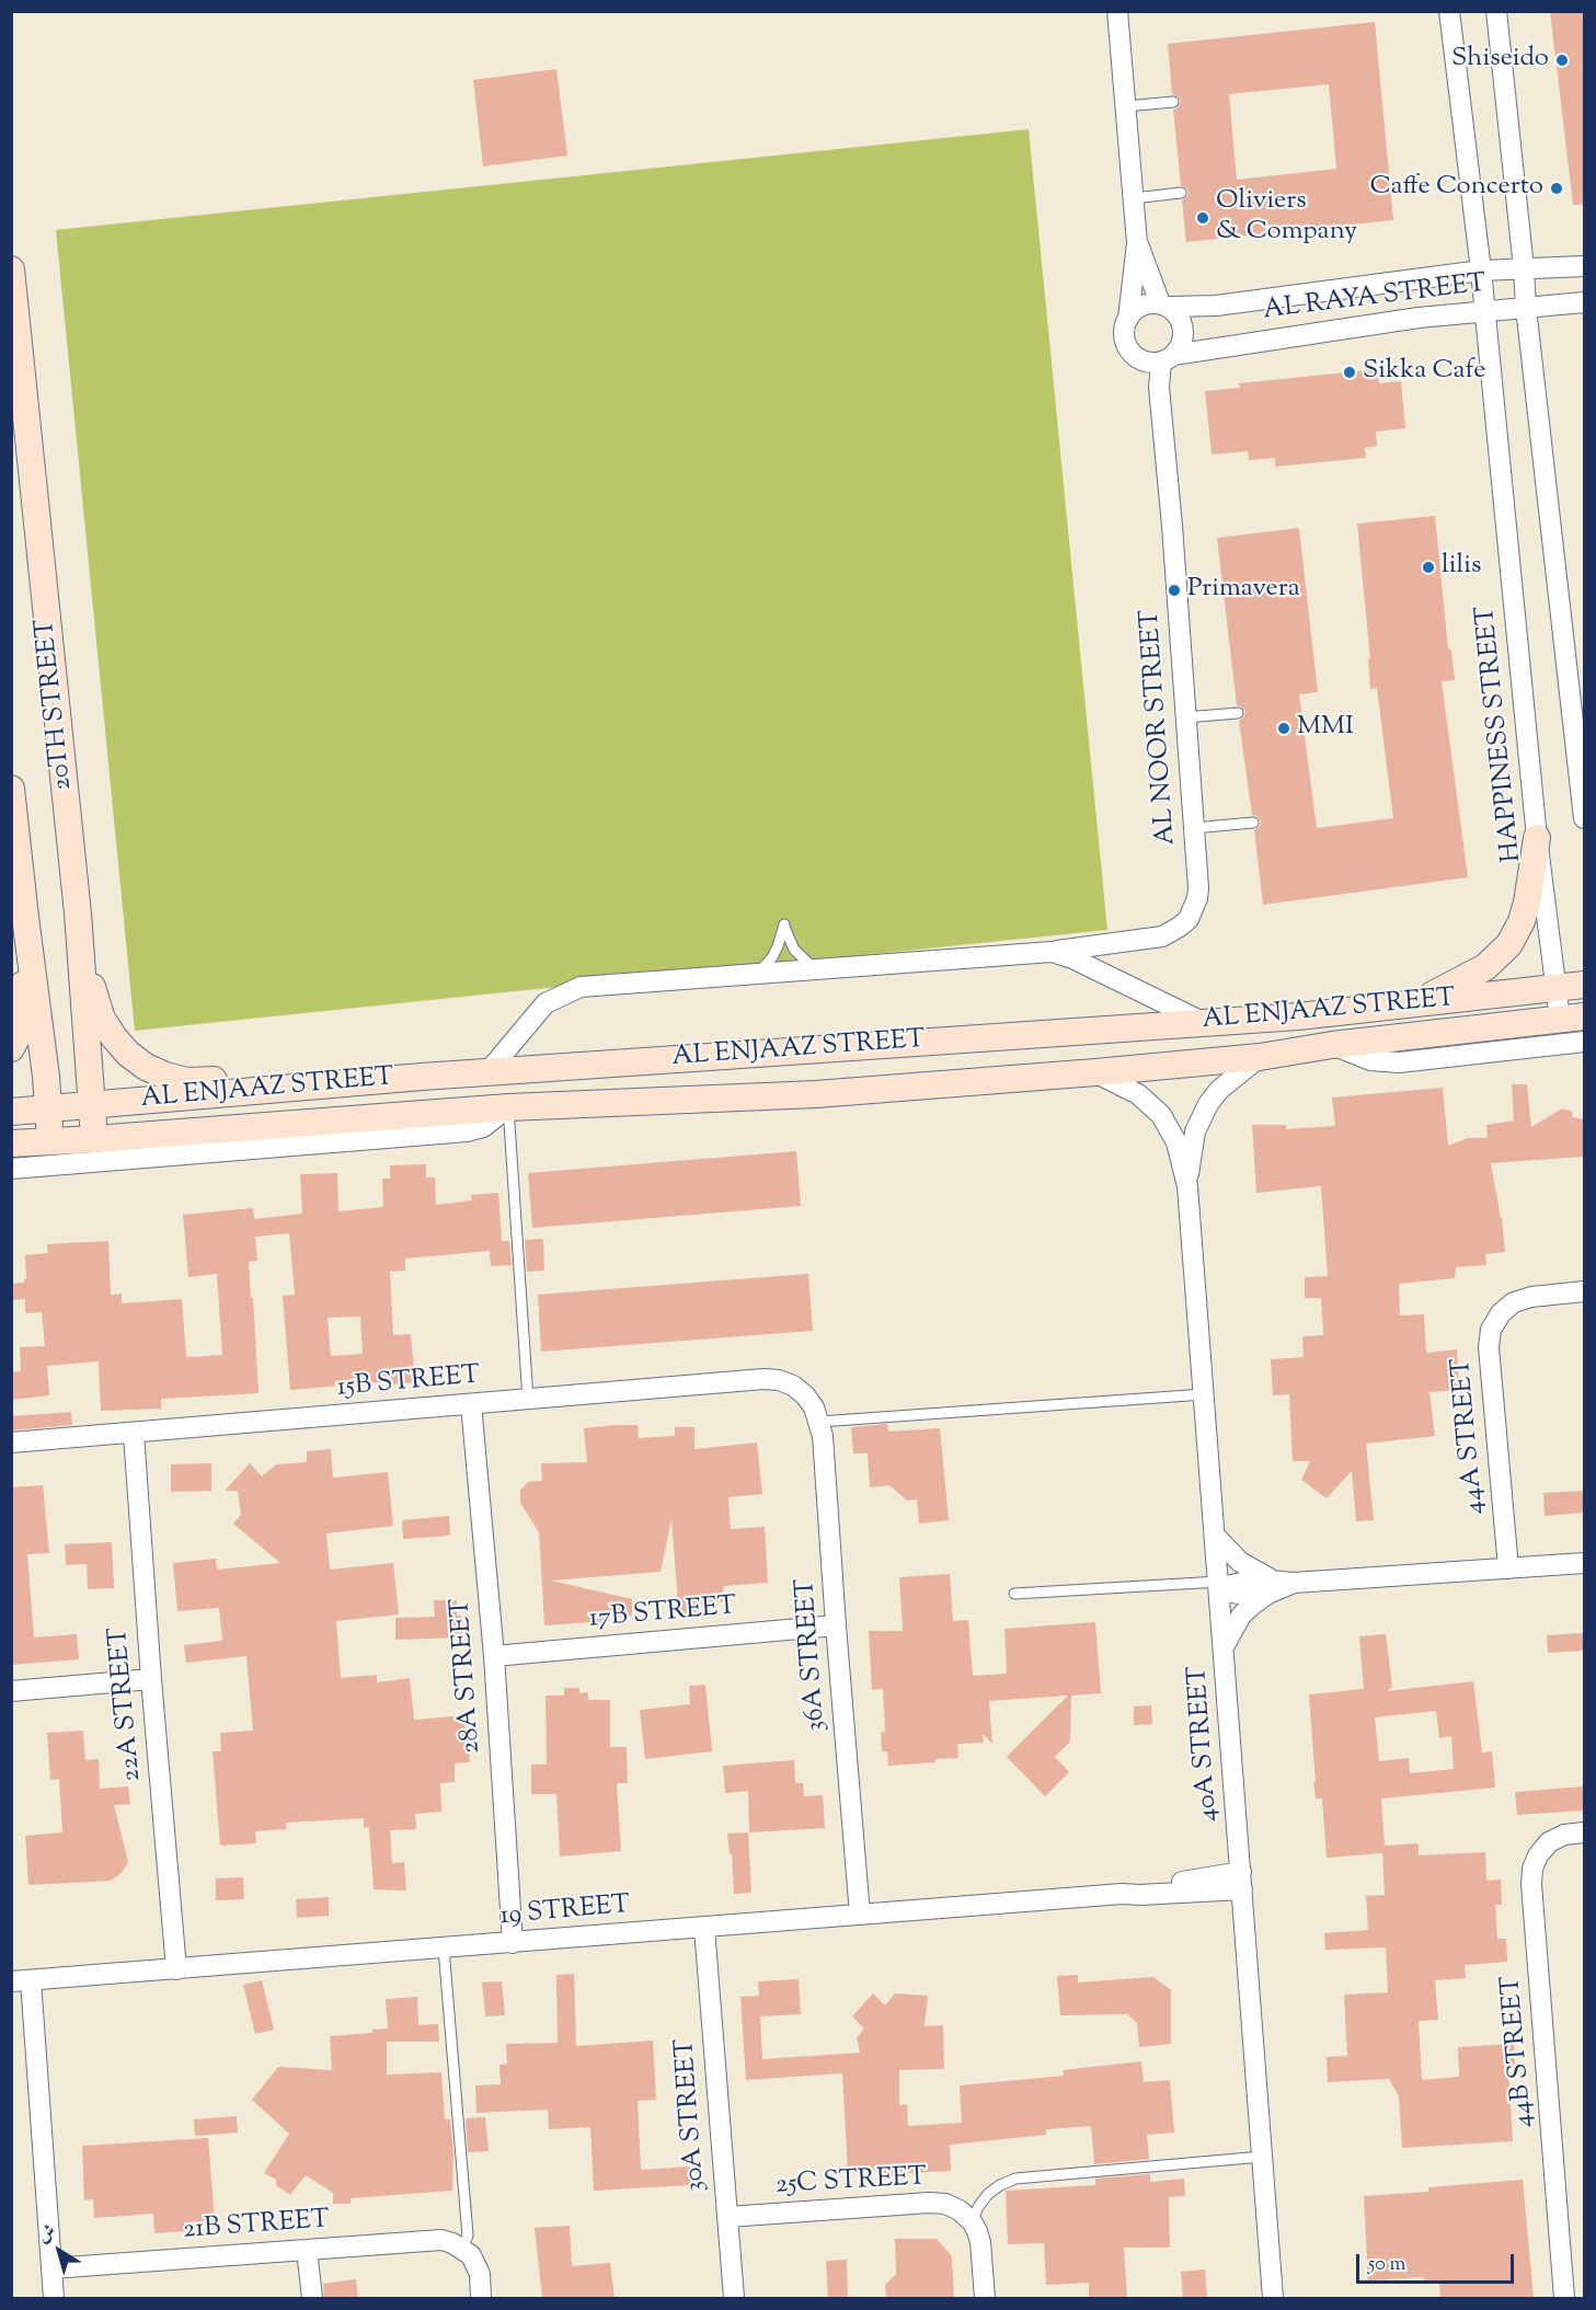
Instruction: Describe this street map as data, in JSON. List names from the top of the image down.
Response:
{
  "streets": {
    "street": [
      "AL RAYA STREET",
      "20TH STREET",
      "AL NOOR STREET",
      "HAPPINESS STREET",
      "AL ENJAAZ STREET",
      "15B STREET",
      "44A STREET",
      "17B STREET",
      "36A STREET",
      "28A STREET",
      "22A STREET",
      "40A STREET",
      "19 STREET",
      "44B STREET",
      "30A STREET",
      "25C STREET",
      "21B STREET"
    ]
  },
  "crossings": [
    ["AL RAYA STREET", "AL NOOR STREET"],
    ["AL RAYA STREET", "HAPPINESS STREET"],
    ["20TH STREET", "AL ENJAAZ STREET"],
    ["AL NOOR STREET", "AL ENJAAZ STREET"],
    ["HAPPINESS STREET", "AL ENJAAZ STREET"],
    ["AL ENJAAZ STREET", "40A STREET"],
    ["15B STREET", "36A STREET"],
    ["15B STREET", "28A STREET"],
    ["15B STREET", "22A STREET"],
    ["17B STREET", "36A STREET"],
    ["17B STREET", "28A STREET"],
    ["36A STREET", "19 STREET"],
    ["28A STREET", "19 STREET"],
    ["22A STREET", "19 STREET"],
    ["40A STREET", "19 STREET"],
    ["19 STREET", "30A STREET"],
    ["30A STREET", "25C STREET"]
  ],
  "places": [
    "Shiseido",
    "Caffe Concerto",
    "Oliviers & Company",
    "Sikka Cafe",
    "lilis",
    "Primavera",
    "MMI"
  ],
  "scale_bar": "50 m",
  "north": "top left"
}
